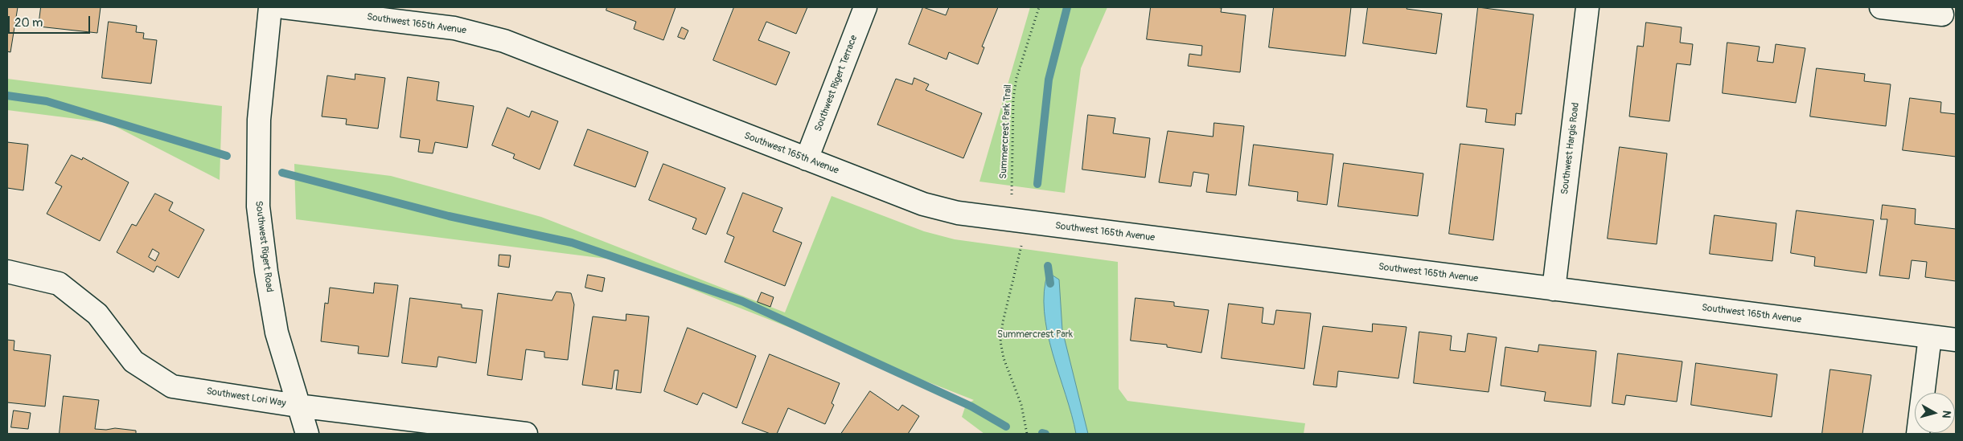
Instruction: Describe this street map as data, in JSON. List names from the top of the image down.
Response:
{
  "streets": {
    "street": [
      "Southwest 165th Avenue",
      "Southwest Rigert Terrace",
      "Southwest Hargis Road",
      "Southwest Rigert Road",
      "Southwest Lori Way"
    ],
    "path": ["Summercrest Park Trail"]
  },
  "crossings": [
    ["Southwest 165th Avenue", "Southwest Rigert Terrace"],
    ["Southwest 165th Avenue", "Southwest Hargis Road"],
    ["Southwest Rigert Road", "Southwest Lori Way"]
  ],
  "parks": ["Summercrest Park"],
  "scale_bar": "20 m",
  "north": "right"
}
